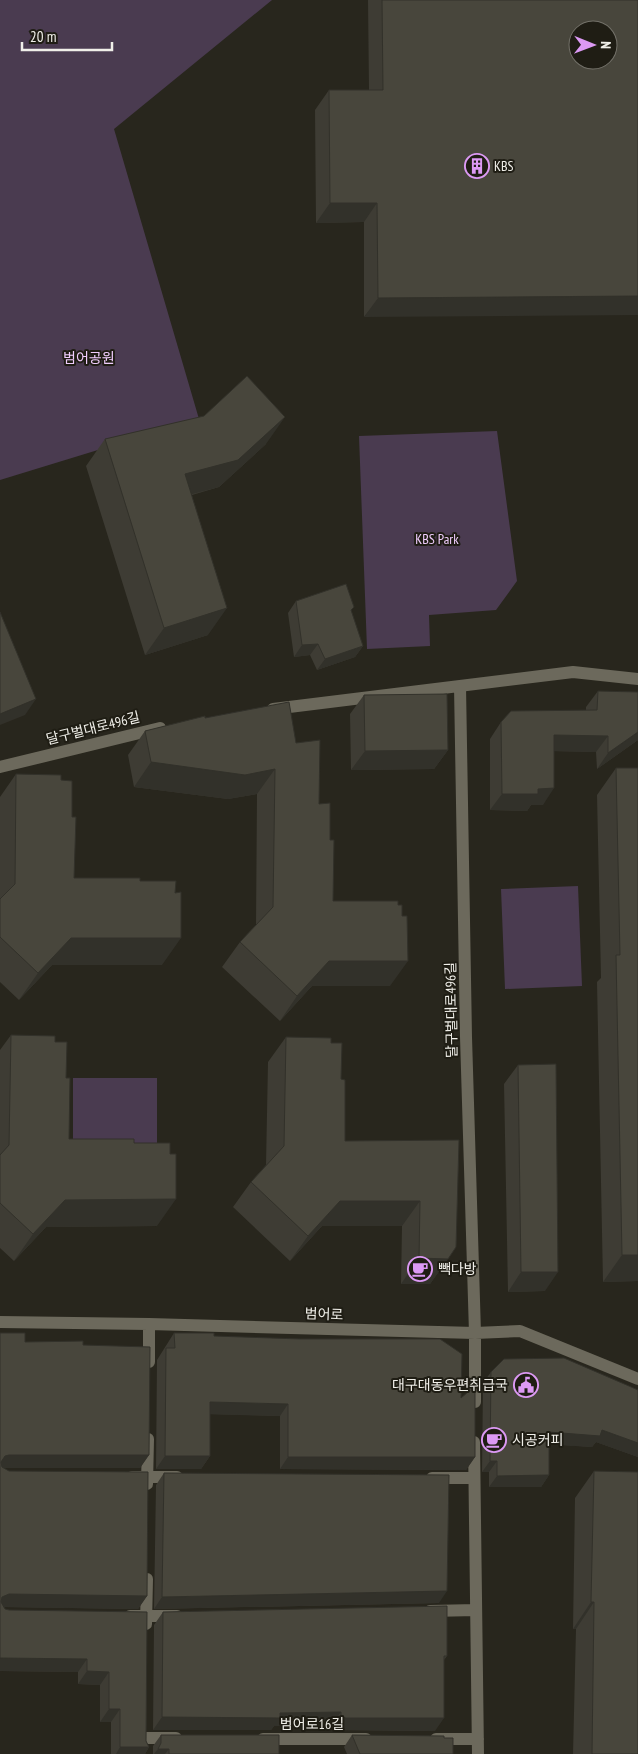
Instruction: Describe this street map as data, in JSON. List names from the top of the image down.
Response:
{
  "streets": {
    "street": ["달구벌대로496길", "범어로", "범어로16길"]
  },
  "crossings": [
    ["달구벌대로496길", "범어로"]
  ],
  "parks": ["범어공원", "KBS Park"],
  "places": {
    "building": ["KBS"],
    "cafe": ["빽다방", "시공커피"],
    "public building": ["대구대동우편취급국"]
  },
  "scale_bar": "20 m",
  "north": "right"
}
